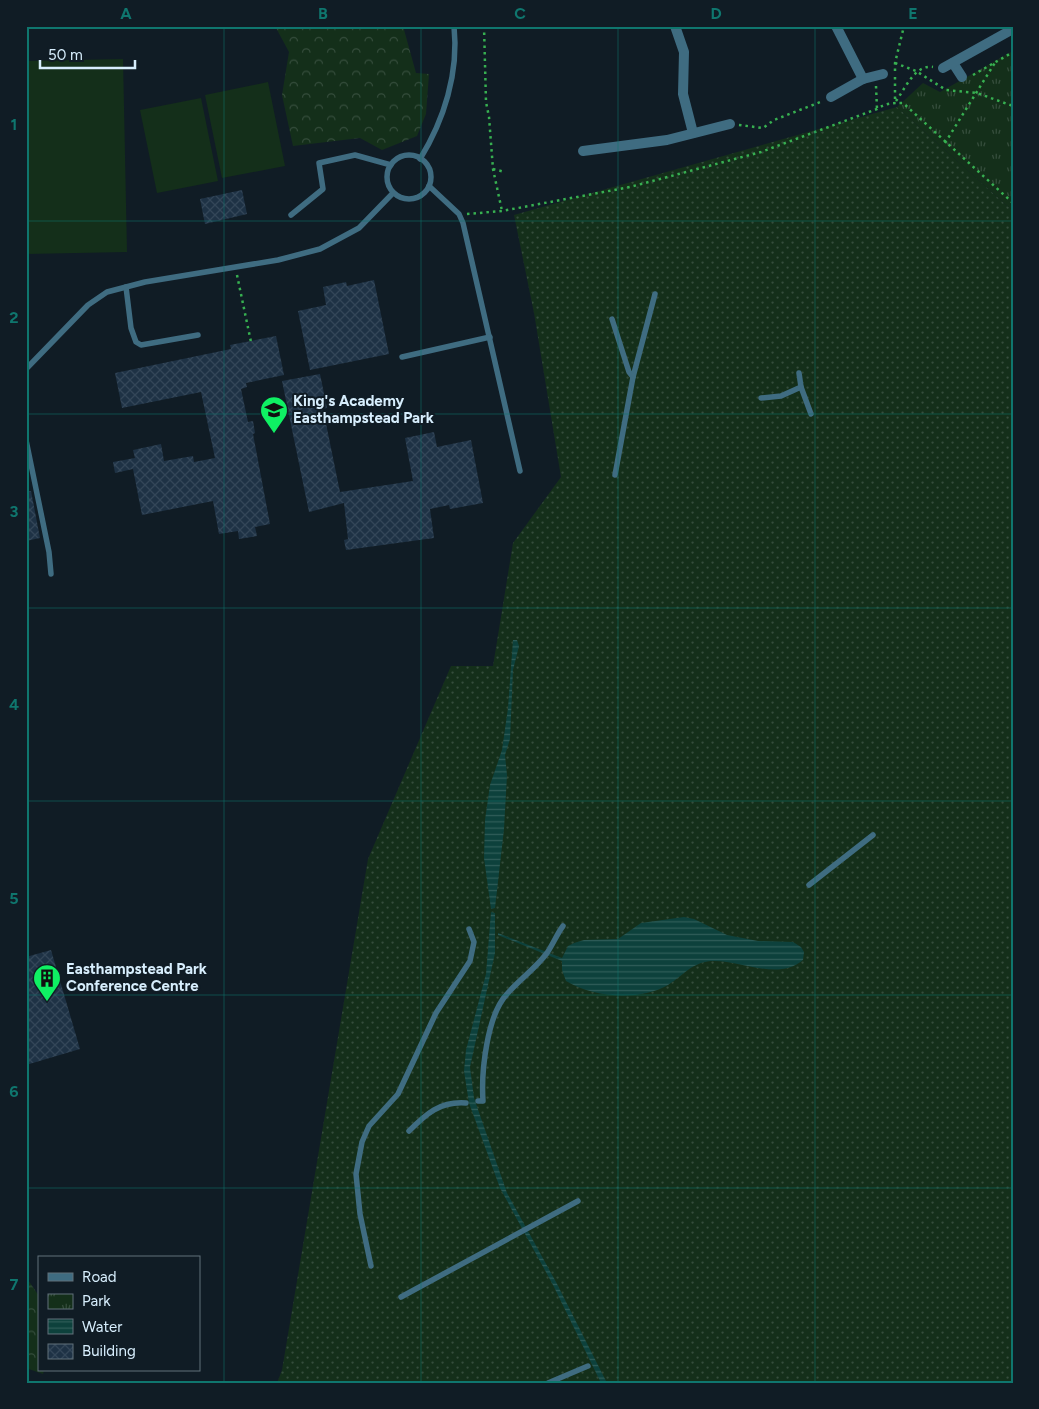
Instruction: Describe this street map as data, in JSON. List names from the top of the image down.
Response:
{
  "places": {
    "school or university": ["King's Academy Easthampstead Park"],
    "building": ["Easthampstead Park Conference Centre"]
  },
  "legend": [
    "Road",
    "Park",
    "Water",
    "Building"
  ],
  "scale_bar": "50 m",
  "grid": {
    "columns": [
      "A",
      "B",
      "C",
      "D",
      "E"
    ],
    "rows": [
      "1",
      "2",
      "3",
      "4",
      "5",
      "6",
      "7"
    ]
  }
}
